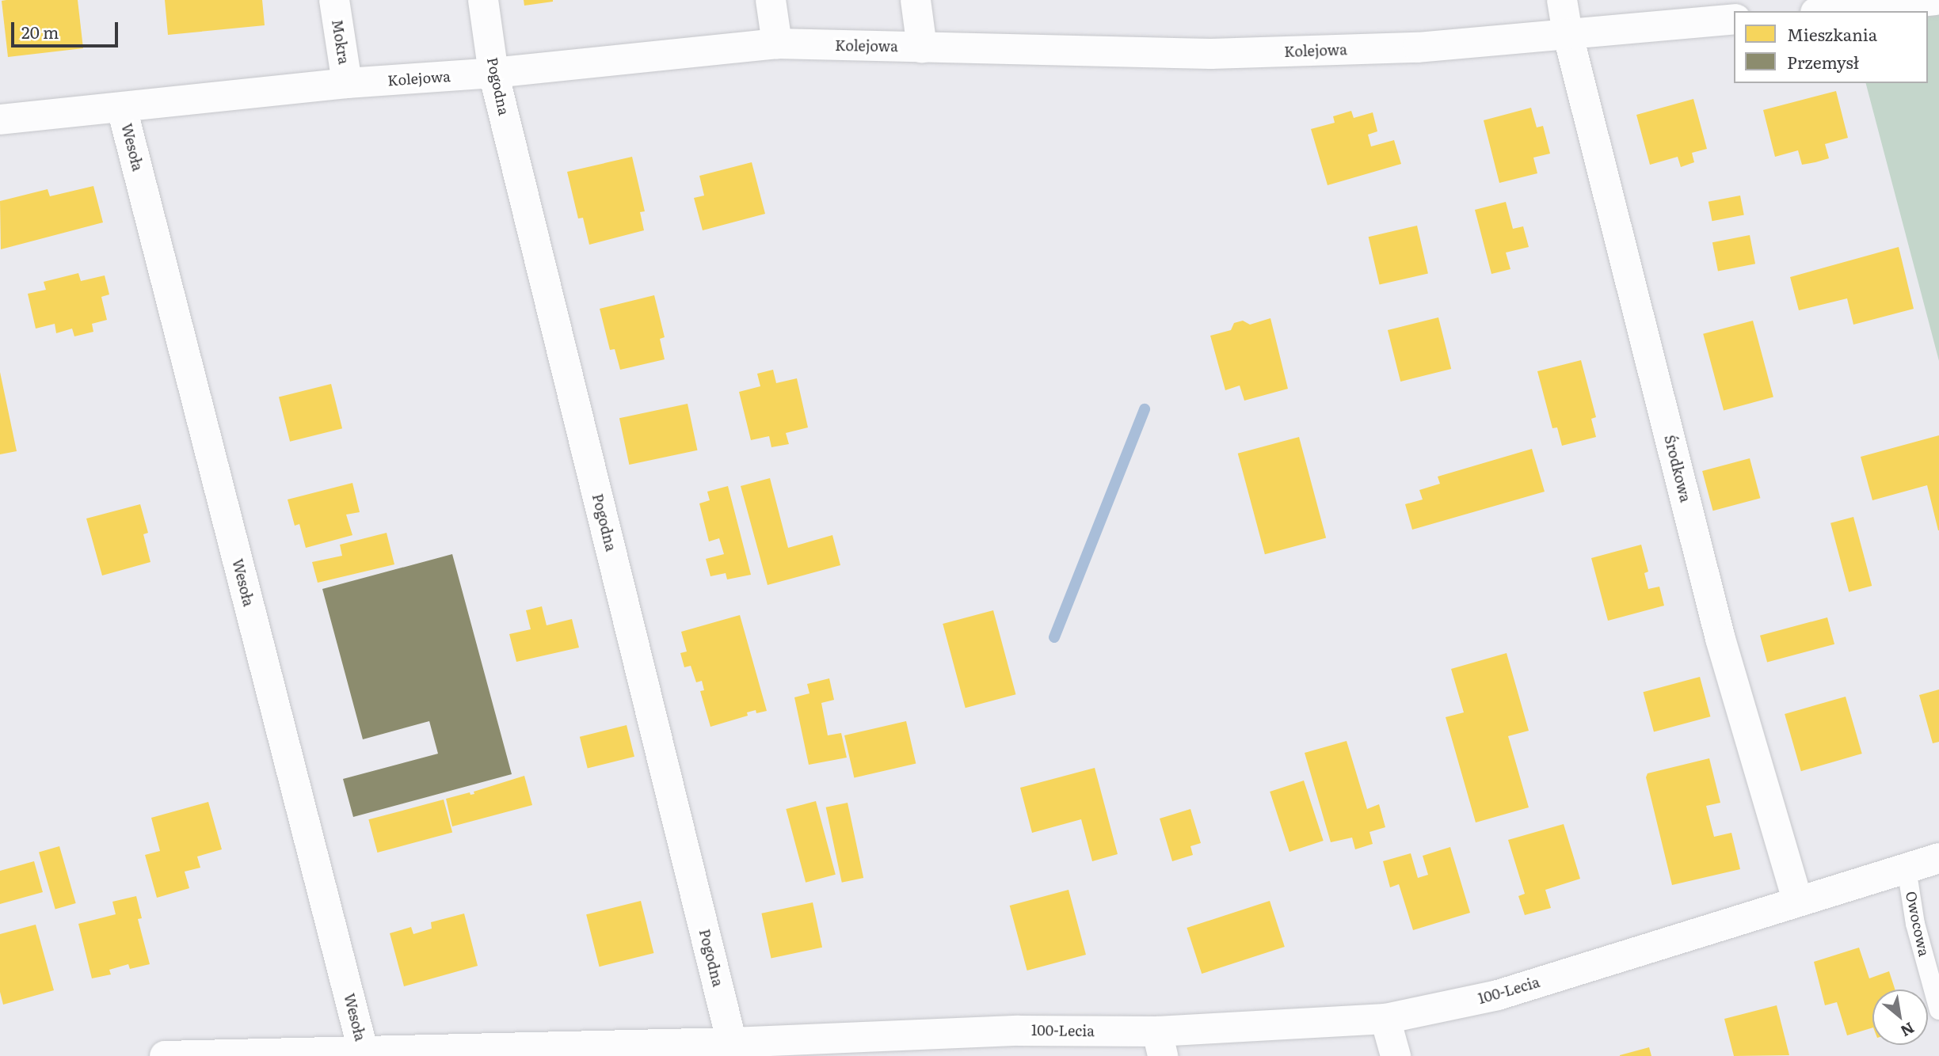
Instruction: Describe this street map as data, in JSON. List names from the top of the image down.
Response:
{
  "streets": {
    "street": [
      "Mokra",
      "Kolejowa",
      "Pogodna",
      "Wesoła",
      "Środkowa",
      "100-Lecia"
    ],
    "lane": ["Owocowa"]
  },
  "crossings": [
    ["Mokra", "Kolejowa"],
    ["Kolejowa", "Pogodna"],
    ["Kolejowa", "Wesoła"],
    ["Kolejowa", "Środkowa"],
    ["Pogodna", "100-Lecia"],
    ["Wesoła", "100-Lecia"],
    ["Środkowa", "100-Lecia"],
    ["Owocowa", "100-Lecia"]
  ],
  "legend": ["Mieszkania", "Przemysł"],
  "scale_bar": "20 m",
  "north": "bottom right"
}
